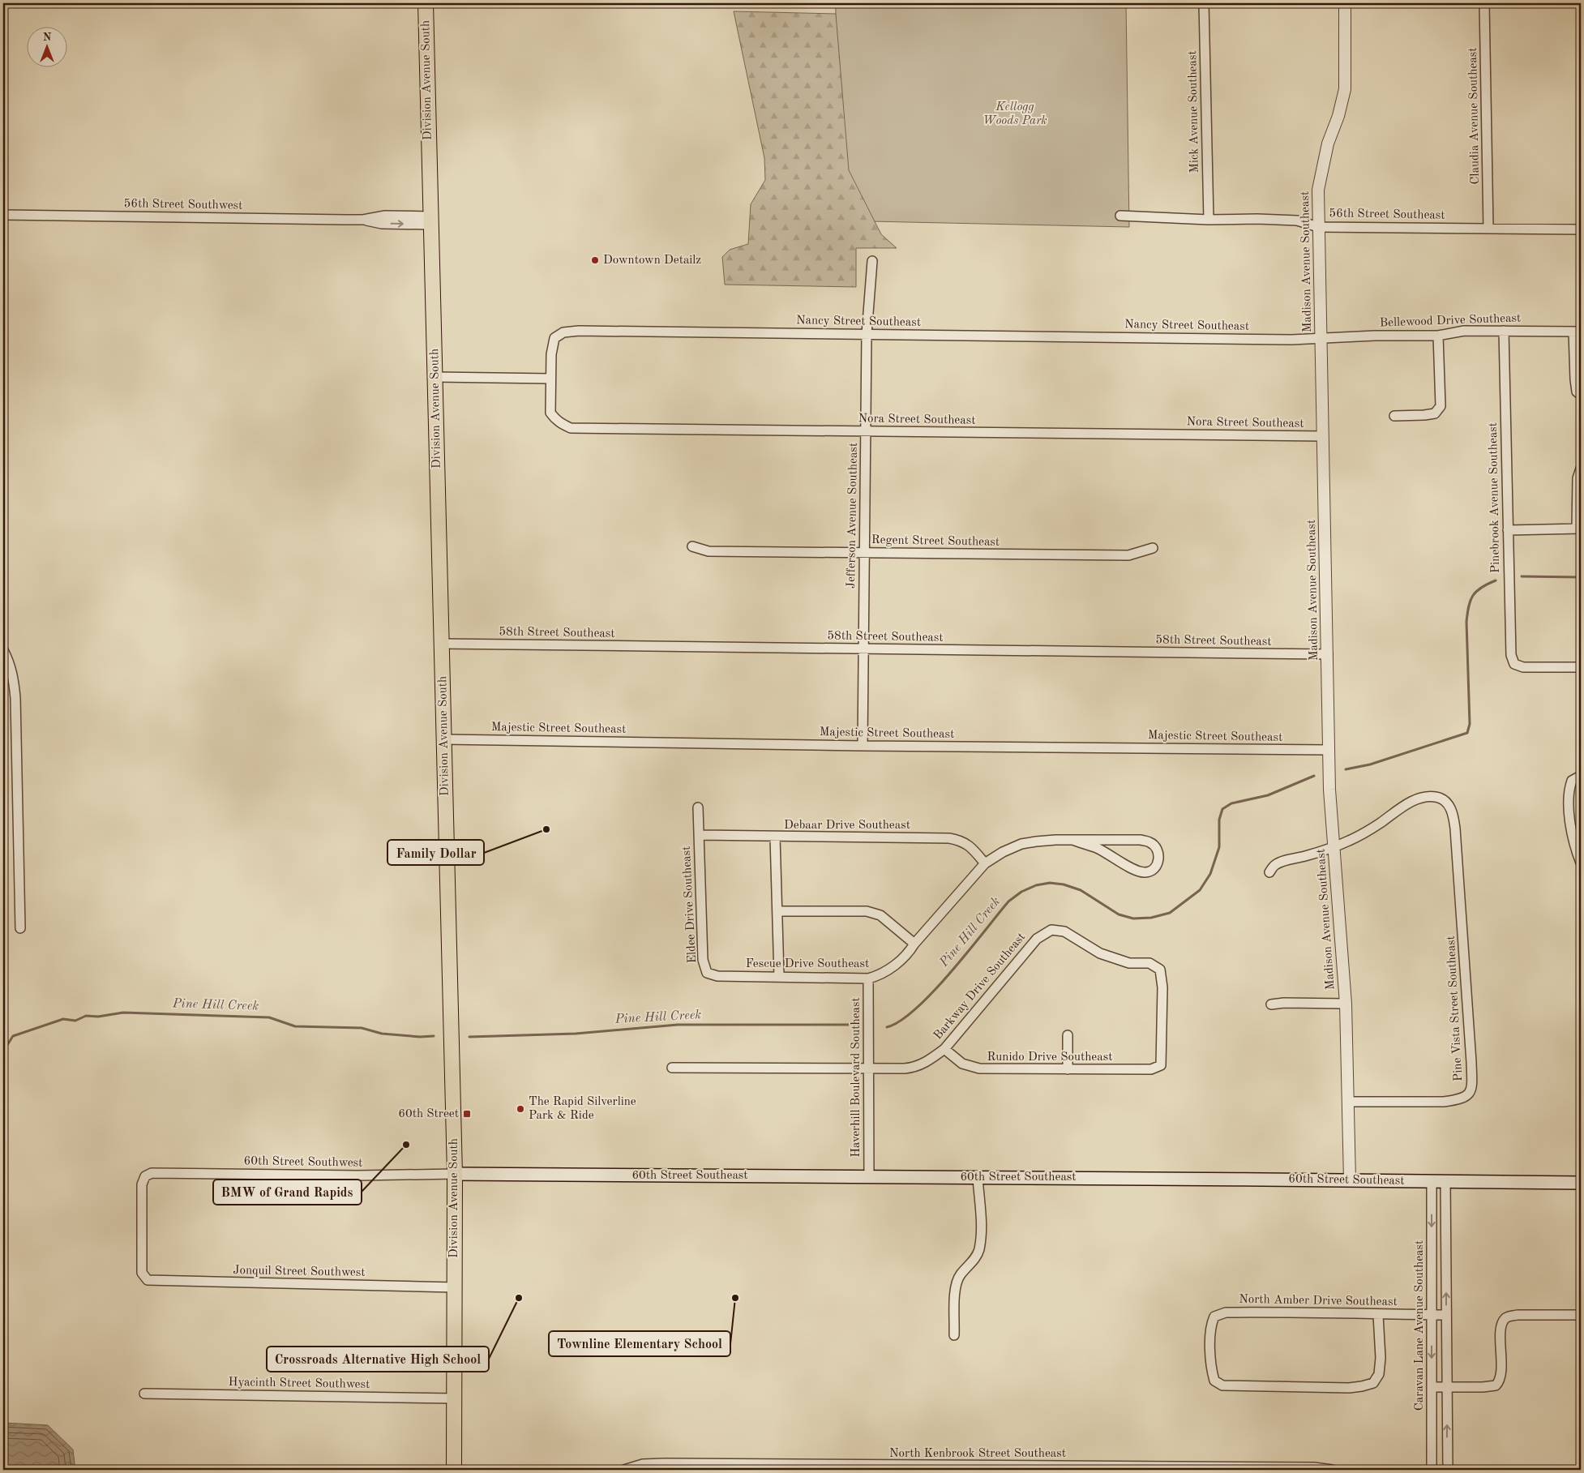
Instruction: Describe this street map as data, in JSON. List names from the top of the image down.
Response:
{
  "streets": {
    "main road": ["Division Avenue South", "60th Street Southeast"],
    "street": [
      "Mick Avenue Southeast",
      "Claudia Avenue Southeast",
      "56th Street Southwest",
      "56th Street Southeast",
      "Madison Avenue Southeast",
      "Bellewood Drive Southeast",
      "Nancy Street Southeast",
      "Nora Street Southeast",
      "Pinebrook Avenue Southeast",
      "Jefferson Avenue Southeast",
      "Regent Street Southeast",
      "58th Street Southeast",
      "Majestic Street Southeast",
      "Debaar Drive Southeast",
      "Eldee Drive Southeast",
      "Fescue Drive Southeast",
      "Barkway Drive Southeast",
      "Pine Vista Street Southeast",
      "Runido Drive Southeast",
      "Haverhill Boulevard Southeast",
      "60th Street Southwest",
      "Jonquil Street Southwest",
      "North Amber Drive Southeast",
      "Caravan Lane Avenue Southeast",
      "Hyacinth Street Southwest",
      "North Kenbrook Street Southeast"
    ]
  },
  "crossings": [
    ["Division Avenue South", "56th Street Southwest"],
    ["Division Avenue South", "58th Street Southeast"],
    ["Division Avenue South", "Majestic Street Southeast"],
    ["Division Avenue South", "60th Street Southwest"],
    ["Division Avenue South", "60th Street Southeast"],
    ["Division Avenue South", "Jonquil Street Southwest"],
    ["Division Avenue South", "Hyacinth Street Southwest"],
    ["Mick Avenue Southeast", "56th Street Southeast"],
    ["Claudia Avenue Southeast", "56th Street Southeast"],
    ["56th Street Southeast", "Madison Avenue Southeast"],
    ["Madison Avenue Southeast", "Bellewood Drive Southeast"],
    ["Madison Avenue Southeast", "Nancy Street Southeast"],
    ["Madison Avenue Southeast", "Nora Street Southeast"],
    ["Madison Avenue Southeast", "58th Street Southeast"],
    ["Madison Avenue Southeast", "Majestic Street Southeast"],
    ["Madison Avenue Southeast", "Pine Vista Street Southeast"],
    ["Madison Avenue Southeast", "60th Street Southeast"],
    ["Bellewood Drive Southeast", "Nancy Street Southeast"],
    ["Bellewood Drive Southeast", "Pinebrook Avenue Southeast"],
    ["Nancy Street Southeast", "Nora Street Southeast"],
    ["Nancy Street Southeast", "Jefferson Avenue Southeast"],
    ["Nora Street Southeast", "Jefferson Avenue Southeast"],
    ["Jefferson Avenue Southeast", "Regent Street Southeast"],
    ["Jefferson Avenue Southeast", "58th Street Southeast"],
    ["Jefferson Avenue Southeast", "Majestic Street Southeast"],
    ["Debaar Drive Southeast", "Eldee Drive Southeast"],
    ["Debaar Drive Southeast", "Fescue Drive Southeast"],
    ["Eldee Drive Southeast", "Fescue Drive Southeast"],
    ["Fescue Drive Southeast", "Haverhill Boulevard Southeast"],
    ["Barkway Drive Southeast", "Runido Drive Southeast"],
    ["Barkway Drive Southeast", "Haverhill Boulevard Southeast"],
    ["Haverhill Boulevard Southeast", "60th Street Southeast"],
    ["60th Street Southwest", "60th Street Southeast"],
    ["60th Street Southwest", "Jonquil Street Southwest"],
    ["60th Street Southeast", "Caravan Lane Avenue Southeast"],
    ["North Amber Drive Southeast", "Caravan Lane Avenue Southeast"]
  ],
  "water": ["Pine Hill Creek"],
  "parks": ["Kellogg Woods Park"],
  "places": {
    "other": [
      "Downtown Detailz",
      "Family Dollar",
      "The Rapid Silverline Park & Ride",
      "BMW of Grand Rapids",
      "Crossroads Alternative High School",
      "Townline Elementary School"
    ],
    "transit": ["60th Street"]
  },
  "north": "top"
}
